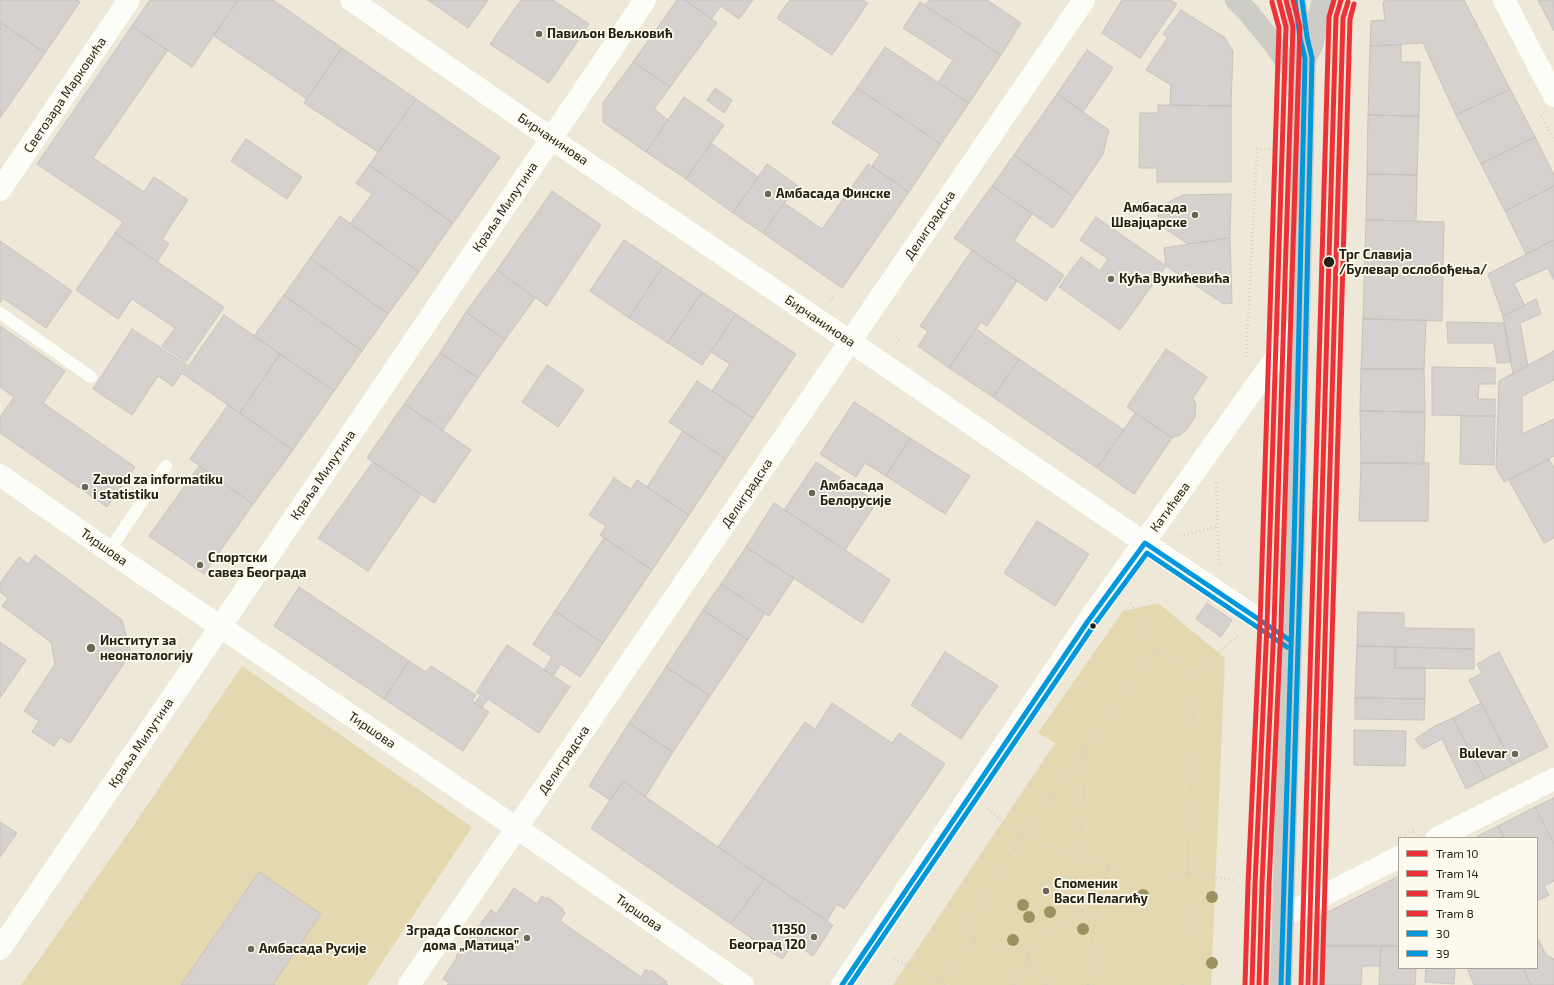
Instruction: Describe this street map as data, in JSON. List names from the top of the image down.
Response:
{
  "streets": {
    "street": [
      "Светозара Марковића",
      "Бирчанинова",
      "Краља Милутина",
      "Делиградска",
      "Катићева",
      "Тиршова"
    ]
  },
  "crossings": [
    ["Бирчанинова", "Краља Милутина"],
    ["Бирчанинова", "Делиградска"],
    ["Бирчанинова", "Катићева"],
    ["Краља Милутина", "Тиршова"],
    ["Делиградска", "Тиршова"]
  ],
  "places": [
    "Павиљон Вељковић",
    "Амбасада Финске",
    "Амбасада Швајцарске",
    "Трг Славија /Булевар ослобођења/",
    "Кућа Вукићевића",
    "Zavod za informatiku i statistiku",
    "Амбасада Белорусије",
    "Спортски савез Београда",
    "Институт за неонатологију",
    "Bulevar",
    "Споменик Васи Пелагићу",
    "11350 Београд 120",
    "Зграда Соколског дома „Матица”",
    "Амбасада Русије"
  ],
  "lines": [
    "tram line 10",
    "tram line 14",
    "tram line 9L",
    "tram line 8",
    "transit line 30",
    "transit line 39"
  ],
  "legend": [
    "Tram 10",
    "Tram 14",
    "Tram 9L",
    "Tram 8",
    "30",
    "39"
  ]
}
